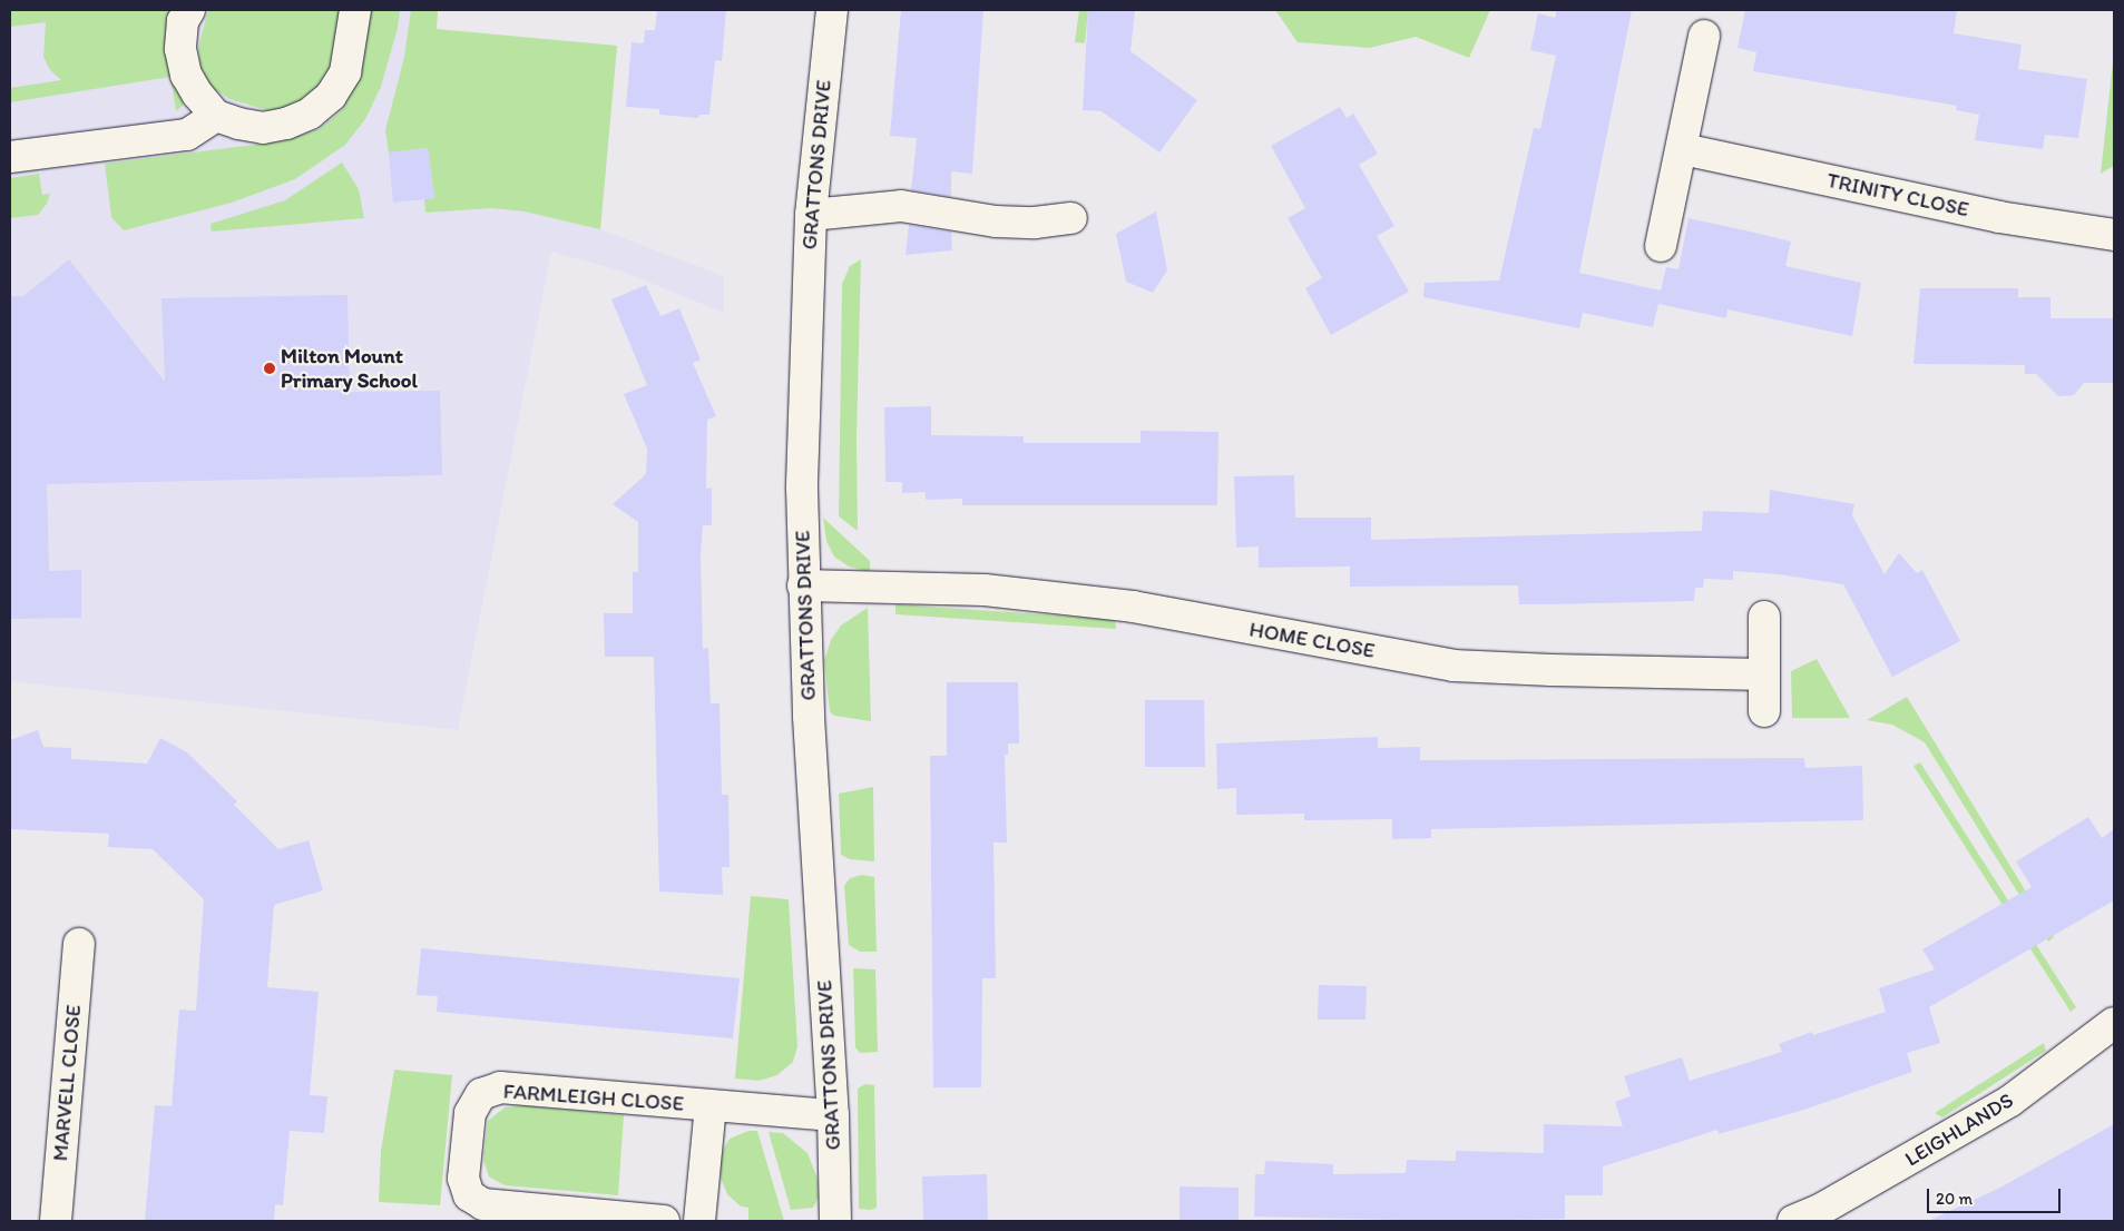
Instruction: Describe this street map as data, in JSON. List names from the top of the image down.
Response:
{
  "streets": {
    "street": [
      "GRATTONS DRIVE",
      "TRINITY CLOSE",
      "HOME CLOSE",
      "MARVELL CLOSE",
      "FARMLEIGH CLOSE",
      "LEIGHLANDS"
    ]
  },
  "crossings": [
    ["GRATTONS DRIVE", "HOME CLOSE"],
    ["GRATTONS DRIVE", "FARMLEIGH CLOSE"]
  ],
  "places": ["Milton Mount Primary School"],
  "scale_bar": "20 m"
}
